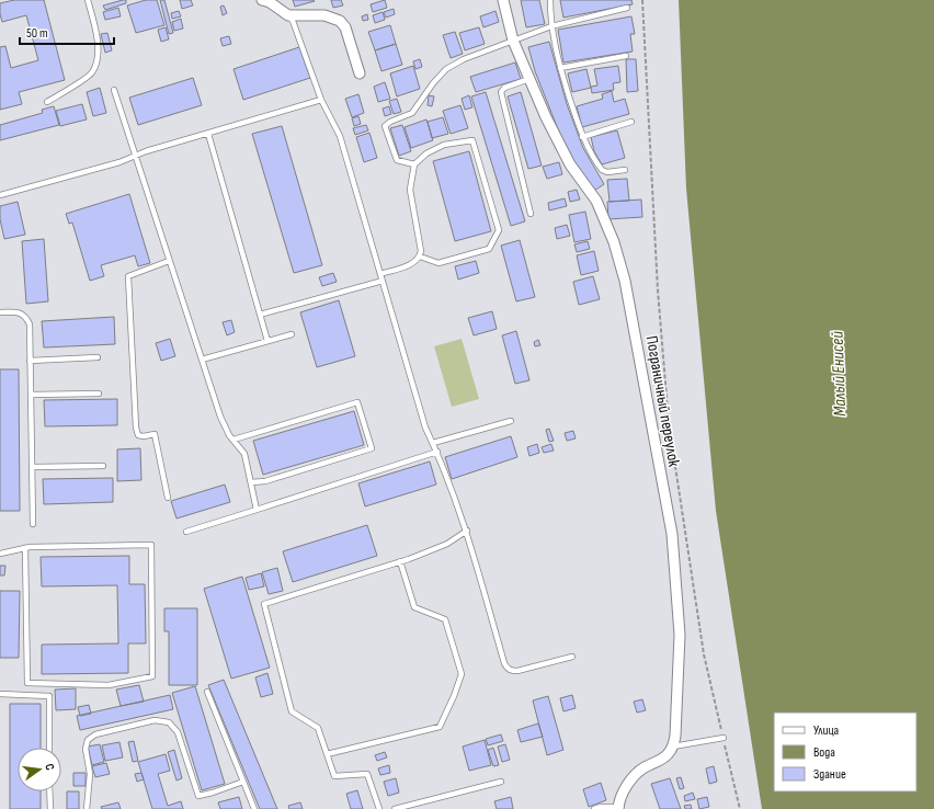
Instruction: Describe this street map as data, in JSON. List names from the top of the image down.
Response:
{
  "streets": {
    "street": ["Пограничный переулок"]
  },
  "water": ["Малый Енисей"],
  "legend": ["Улица", "Вода", "Здание"],
  "scale_bar": "50 m",
  "north": "right"
}
